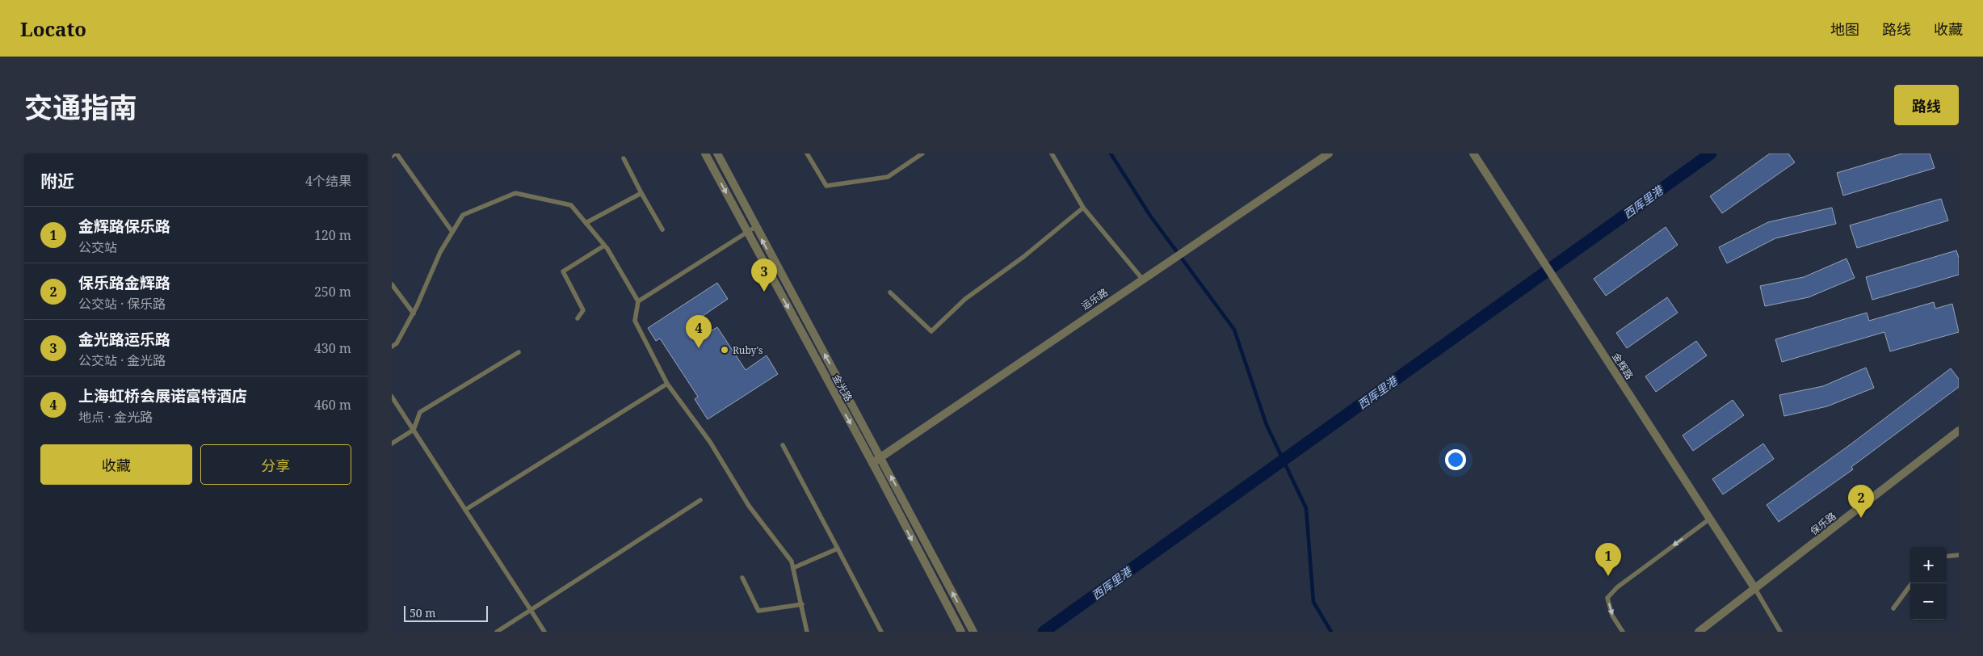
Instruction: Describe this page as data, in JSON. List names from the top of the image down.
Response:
{
  "streets": {
    "street": [
      "运乐路",
      "金辉路",
      "金光路",
      "保乐路"
    ]
  },
  "crossings": [
    ["运乐路", "金光路"],
    ["金辉路", "保乐路"]
  ],
  "water": ["西厍里港"],
  "places": ["Ruby's"],
  "scale_bar": "50 m",
  "page": {
    "header": "Locato",
    "nav": ["地图", "路线", "收藏"],
    "title": "交通指南",
    "buttons": [
      "路线",
      ["收藏", "分享"]
    ],
    "heading": ["附近", "4个结果"],
    "list": [
      {
        "mark": "1",
        "name": "金辉路保乐路",
        "note": "公交站",
        "value": "120 m"
      },
      {
        "mark": "2",
        "name": "保乐路金辉路",
        "note": "公交站 · 保乐路",
        "value": "250 m"
      },
      {
        "mark": "3",
        "name": "金光路运乐路",
        "note": "公交站 · 金光路",
        "value": "430 m"
      },
      {
        "mark": "4",
        "name": "上海虹桥会展诺富特酒店",
        "note": "地点 · 金光路",
        "value": "460 m"
      }
    ],
    "pins": [
      "3",
      "4",
      "2",
      "1"
    ],
    "map_buttons": ["+", "−"],
    "scale": "50 m"
  }
}
